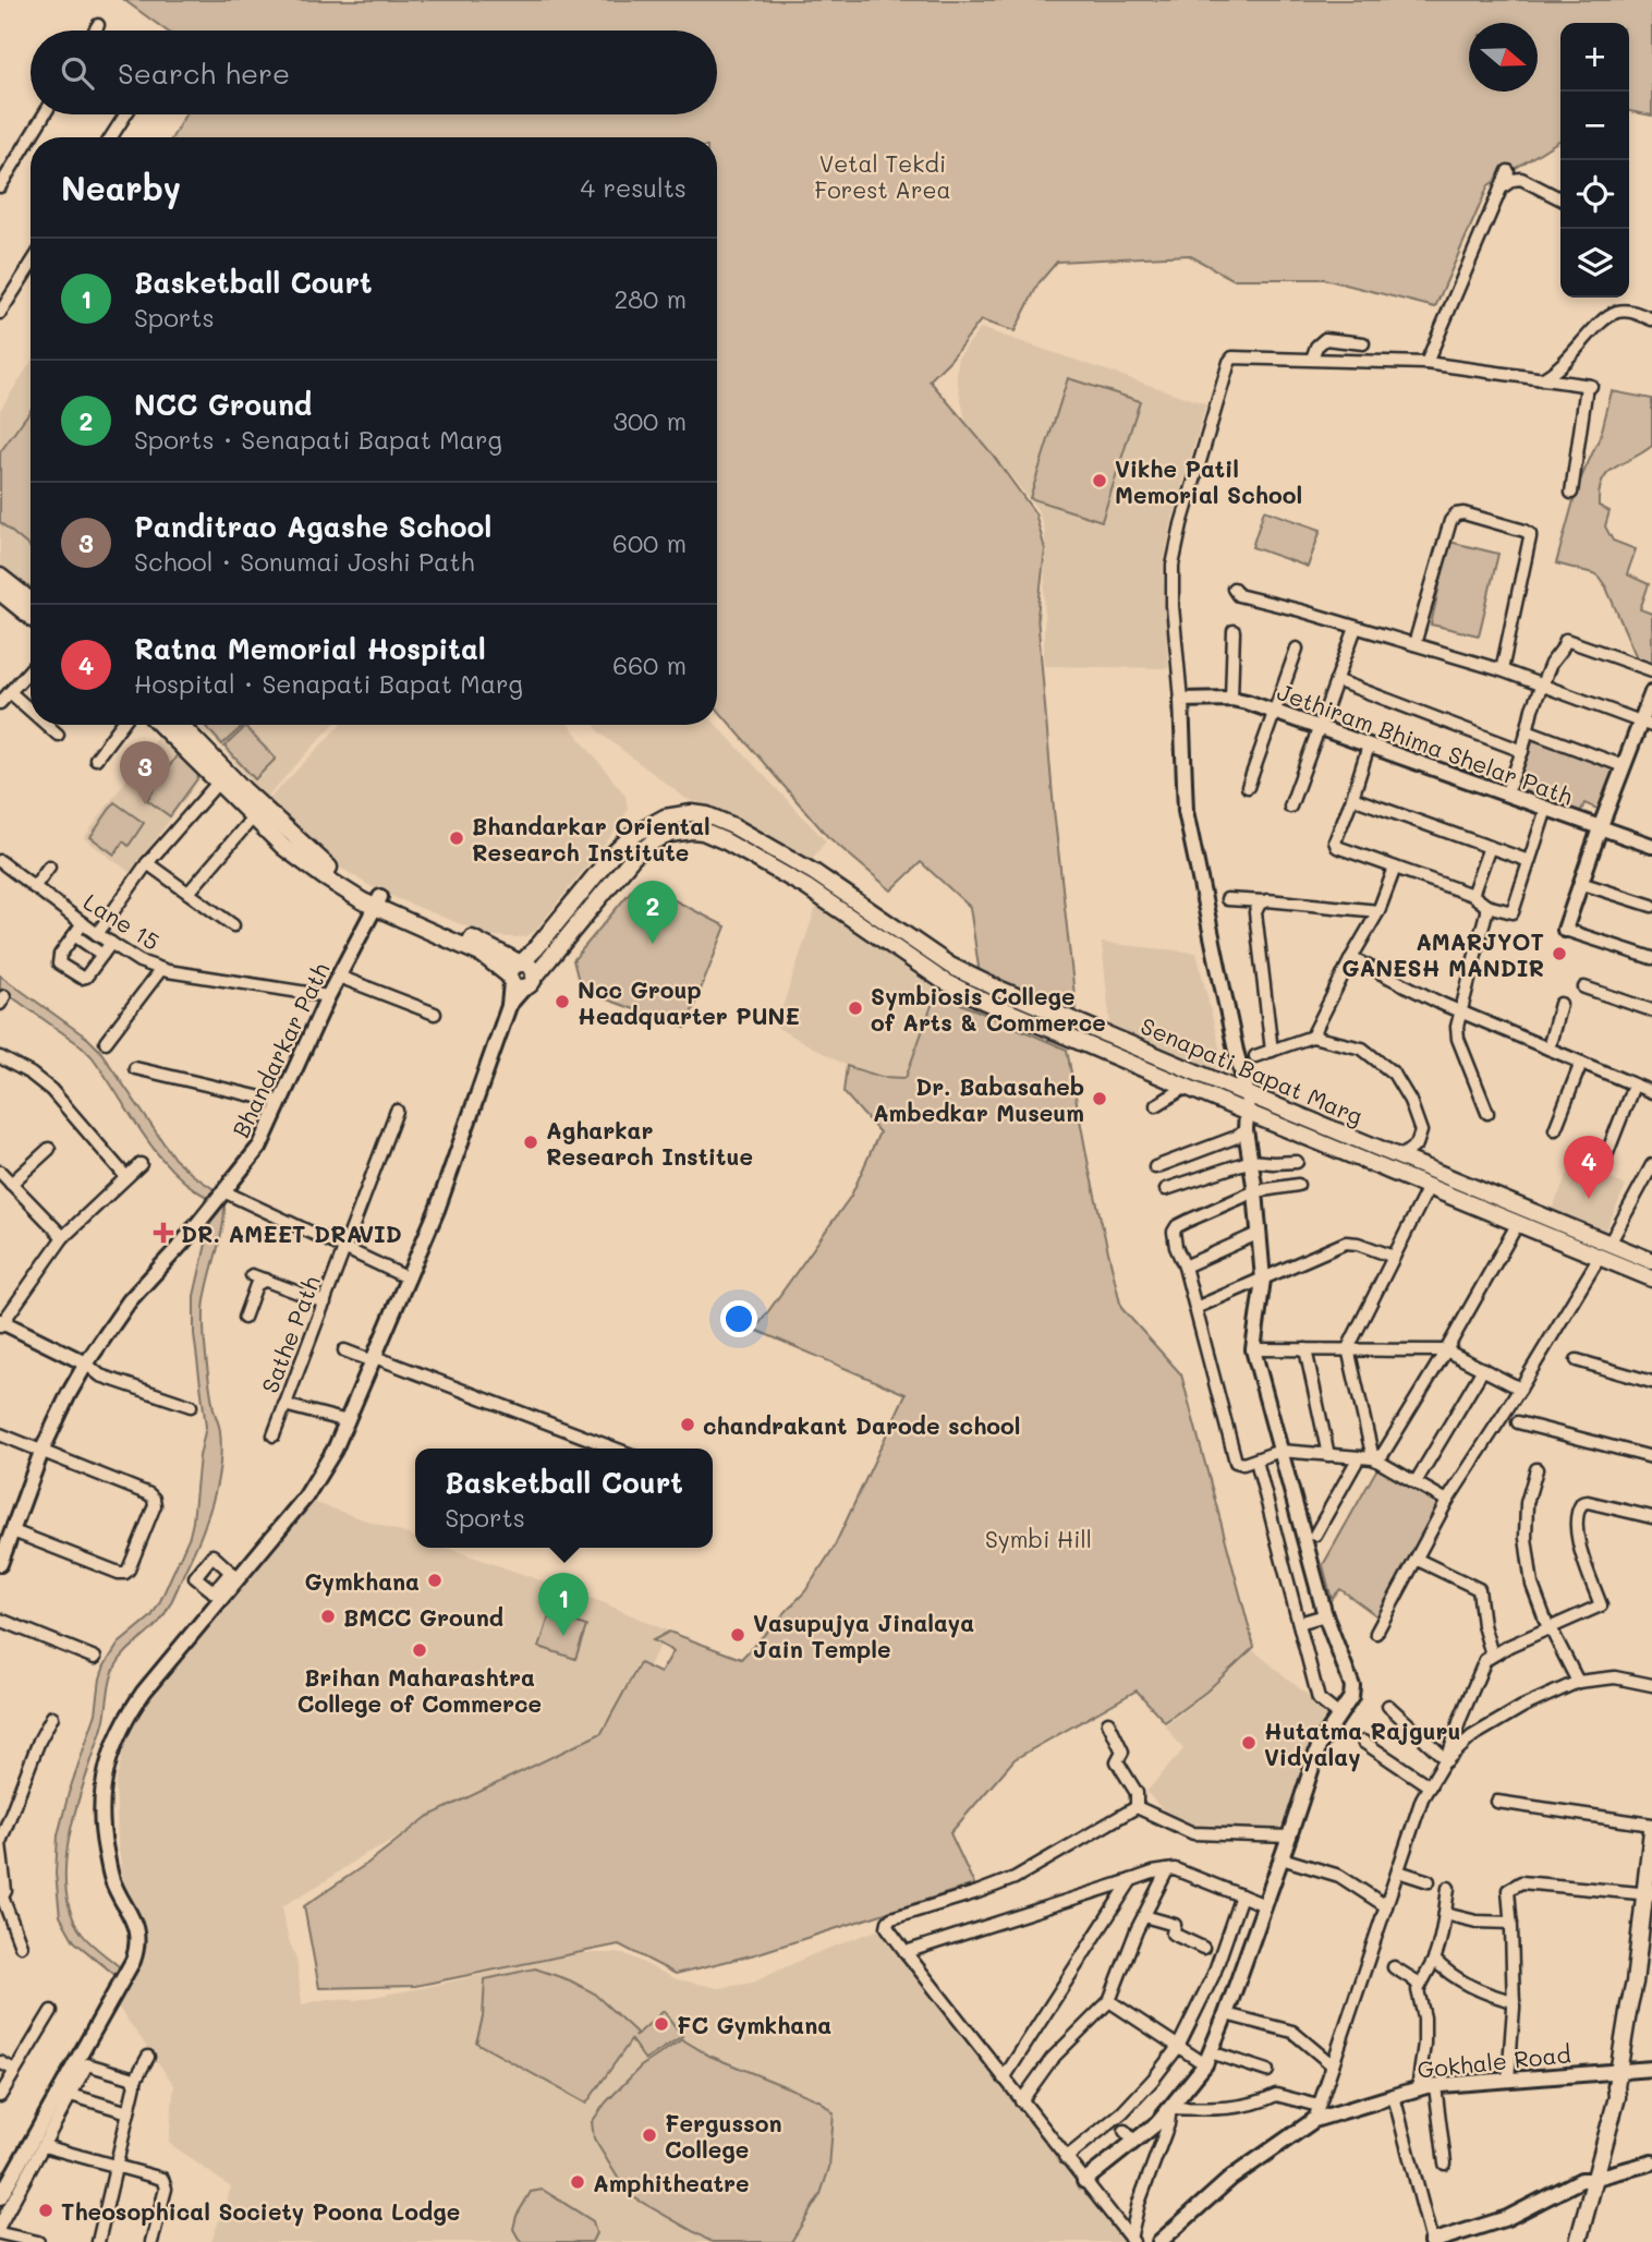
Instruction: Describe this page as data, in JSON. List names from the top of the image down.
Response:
{
  "streets": {
    "main road": ["Senapati Bapat Marg"],
    "street": [
      "Jethiram Bhima Shelar Path",
      "Lane 15",
      "Bhandarkar Path",
      "Sathe Path",
      "Gokhale Road"
    ]
  },
  "crossings": [
    ["Lane 15", "Bhandarkar Path"]
  ],
  "parks": ["Vetal Tekdi Forest Area", "Symbi Hill"],
  "places": {
    "other": [
      "Vikhe Patil Memorial School",
      "Bhandarkar Oriental Research Institute",
      "AMARJYOT GANESH MANDIR",
      "Ncc Group Headquarter PUNE",
      "Symbiosis College of Arts & Commerce",
      "Dr. Babasaheb Ambedkar Museum",
      "Agharkar Research Institue",
      "chandrakant Darode school",
      "Gymkhana",
      "BMCC Ground",
      "Vasupujya Jinalaya Jain Temple",
      "Brihan Maharashtra College of Commerce",
      "Hutatma Rajguru Vidyalay",
      "FC Gymkhana",
      "Fergusson College",
      "Amphitheatre",
      "Theosophical Society Poona Lodge"
    ],
    "health": ["DR. AMEET DRAVID"]
  },
  "north": "right",
  "page": {
    "map_buttons": ["+", "−"],
    "search": "Search here",
    "heading": ["Nearby", "4 results"],
    "list": [
      {
        "mark": "1",
        "name": "Basketball Court",
        "note": "Sports",
        "value": "280 m"
      },
      {
        "mark": "2",
        "name": "NCC Ground",
        "note": "Sports · Senapati Bapat Marg",
        "value": "300 m"
      },
      {
        "mark": "3",
        "name": "Panditrao Agashe School",
        "note": "School · Sonumai Joshi Path",
        "value": "600 m"
      },
      {
        "mark": "4",
        "name": "Ratna Memorial Hospital",
        "note": "Hospital · Senapati Bapat Marg",
        "value": "660 m"
      }
    ],
    "pins": [
      "3",
      "2",
      "4",
      "1"
    ],
    "popup": ["Basketball Court", "Sports"]
  }
}
